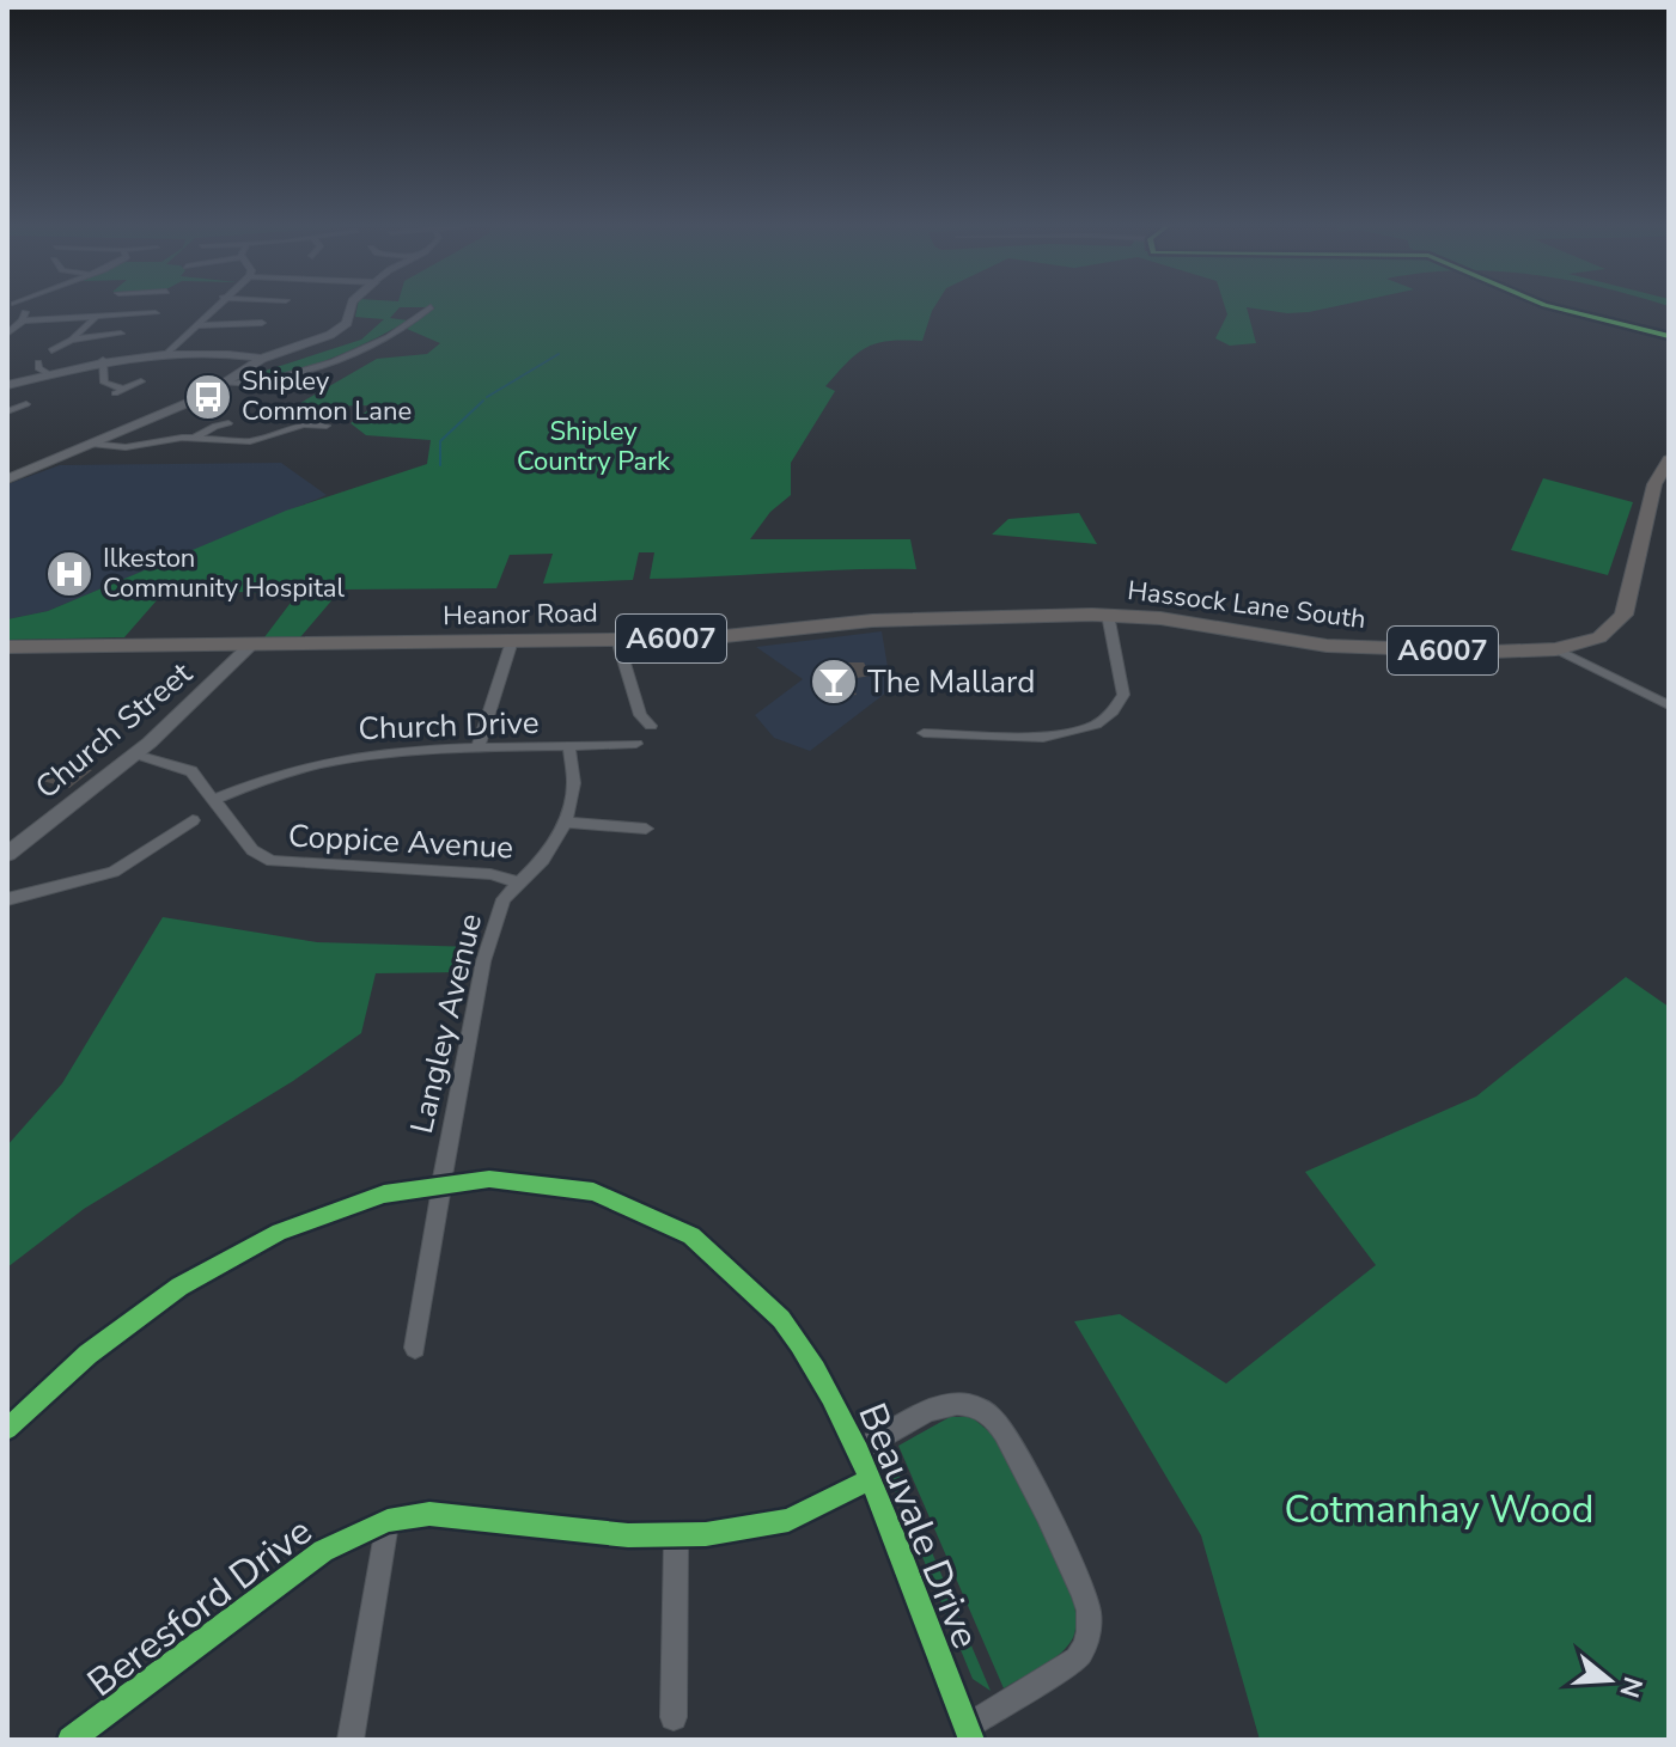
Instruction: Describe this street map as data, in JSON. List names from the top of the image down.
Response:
{
  "streets": {
    "main road": ["Hassock Lane South", "Heanor Road", "A6007"],
    "street": [
      "Church Drive",
      "Church Street",
      "Coppice Avenue",
      "Langley Avenue",
      "Beauvale Drive",
      "Beresford Drive"
    ]
  },
  "crossings": [
    ["Hassock Lane South", "Heanor Road"],
    ["Heanor Road", "Church Street"],
    ["Church Drive", "Coppice Avenue"],
    ["Church Street", "Coppice Avenue"],
    ["Coppice Avenue", "Langley Avenue"],
    ["Langley Avenue", "Beauvale Drive"],
    ["Beauvale Drive", "Beresford Drive"]
  ],
  "parks": ["Shipley Country Park", "Cotmanhay Wood"],
  "places": {
    "bus stop": ["Shipley Common Lane"],
    "hospital": ["Ilkeston Community Hospital"],
    "bar": ["The Mallard"]
  },
  "north": "right"
}
